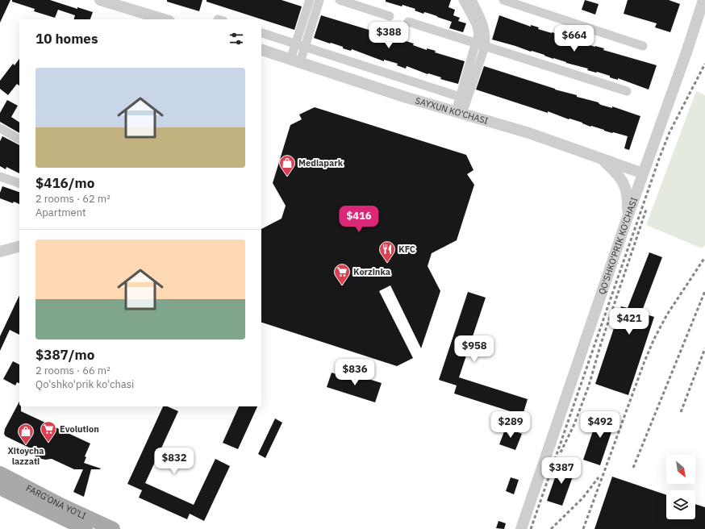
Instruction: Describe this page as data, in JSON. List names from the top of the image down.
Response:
{
  "streets": {
    "main road": ["FARG'ONA YO'LI"],
    "street": ["SAYXUN KO'CHASI", "QO'SHKO'PRIK KO'CHASI"]
  },
  "crossings": [
    ["SAYXUN KO'CHASI", "QO'SHKO'PRIK KO'CHASI"]
  ],
  "places": {
    "shop": ["Mediapark", "Xitoycha lazzati"],
    "restaurant": ["KFC"],
    "supermarket": ["Korzinka", "Evolution"]
  },
  "north": "bottom right",
  "page": {
    "heading": "10 homes",
    "price": [
      "$388",
      "$664",
      "$416",
      "$421",
      "$958",
      "$836",
      "$289",
      "$492",
      "$832",
      "$387"
    ],
    "list": [
      {
        "name": "$416/mo",
        "note": "2 rooms · 62 m² · Apartment"
      },
      {
        "name": "$387/mo",
        "note": "2 rooms · 66 m² · Qo'shko'prik ko'chasi"
      }
    ]
  }
}
